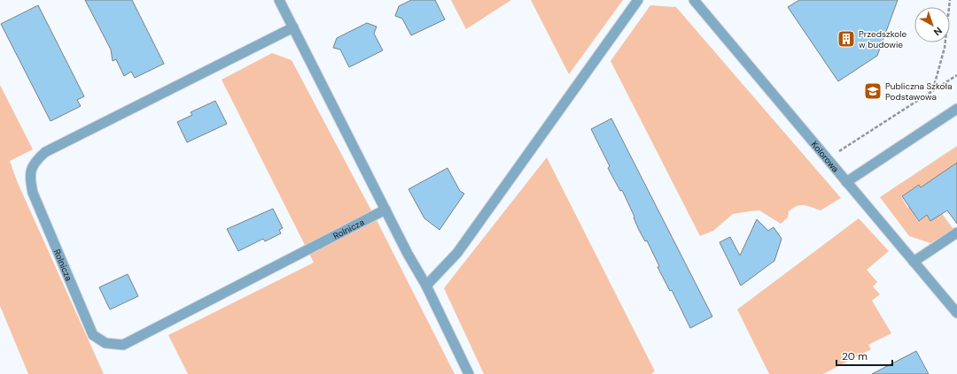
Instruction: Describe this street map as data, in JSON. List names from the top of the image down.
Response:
{
  "streets": {
    "street": ["Kolorowa", "Rolnicza"]
  },
  "places": {
    "building": ["Przedszkole w budowie"],
    "school or university": ["Publiczna Szkoła Podstawowa"]
  },
  "scale_bar": "20 m",
  "north": "bottom right"
}
